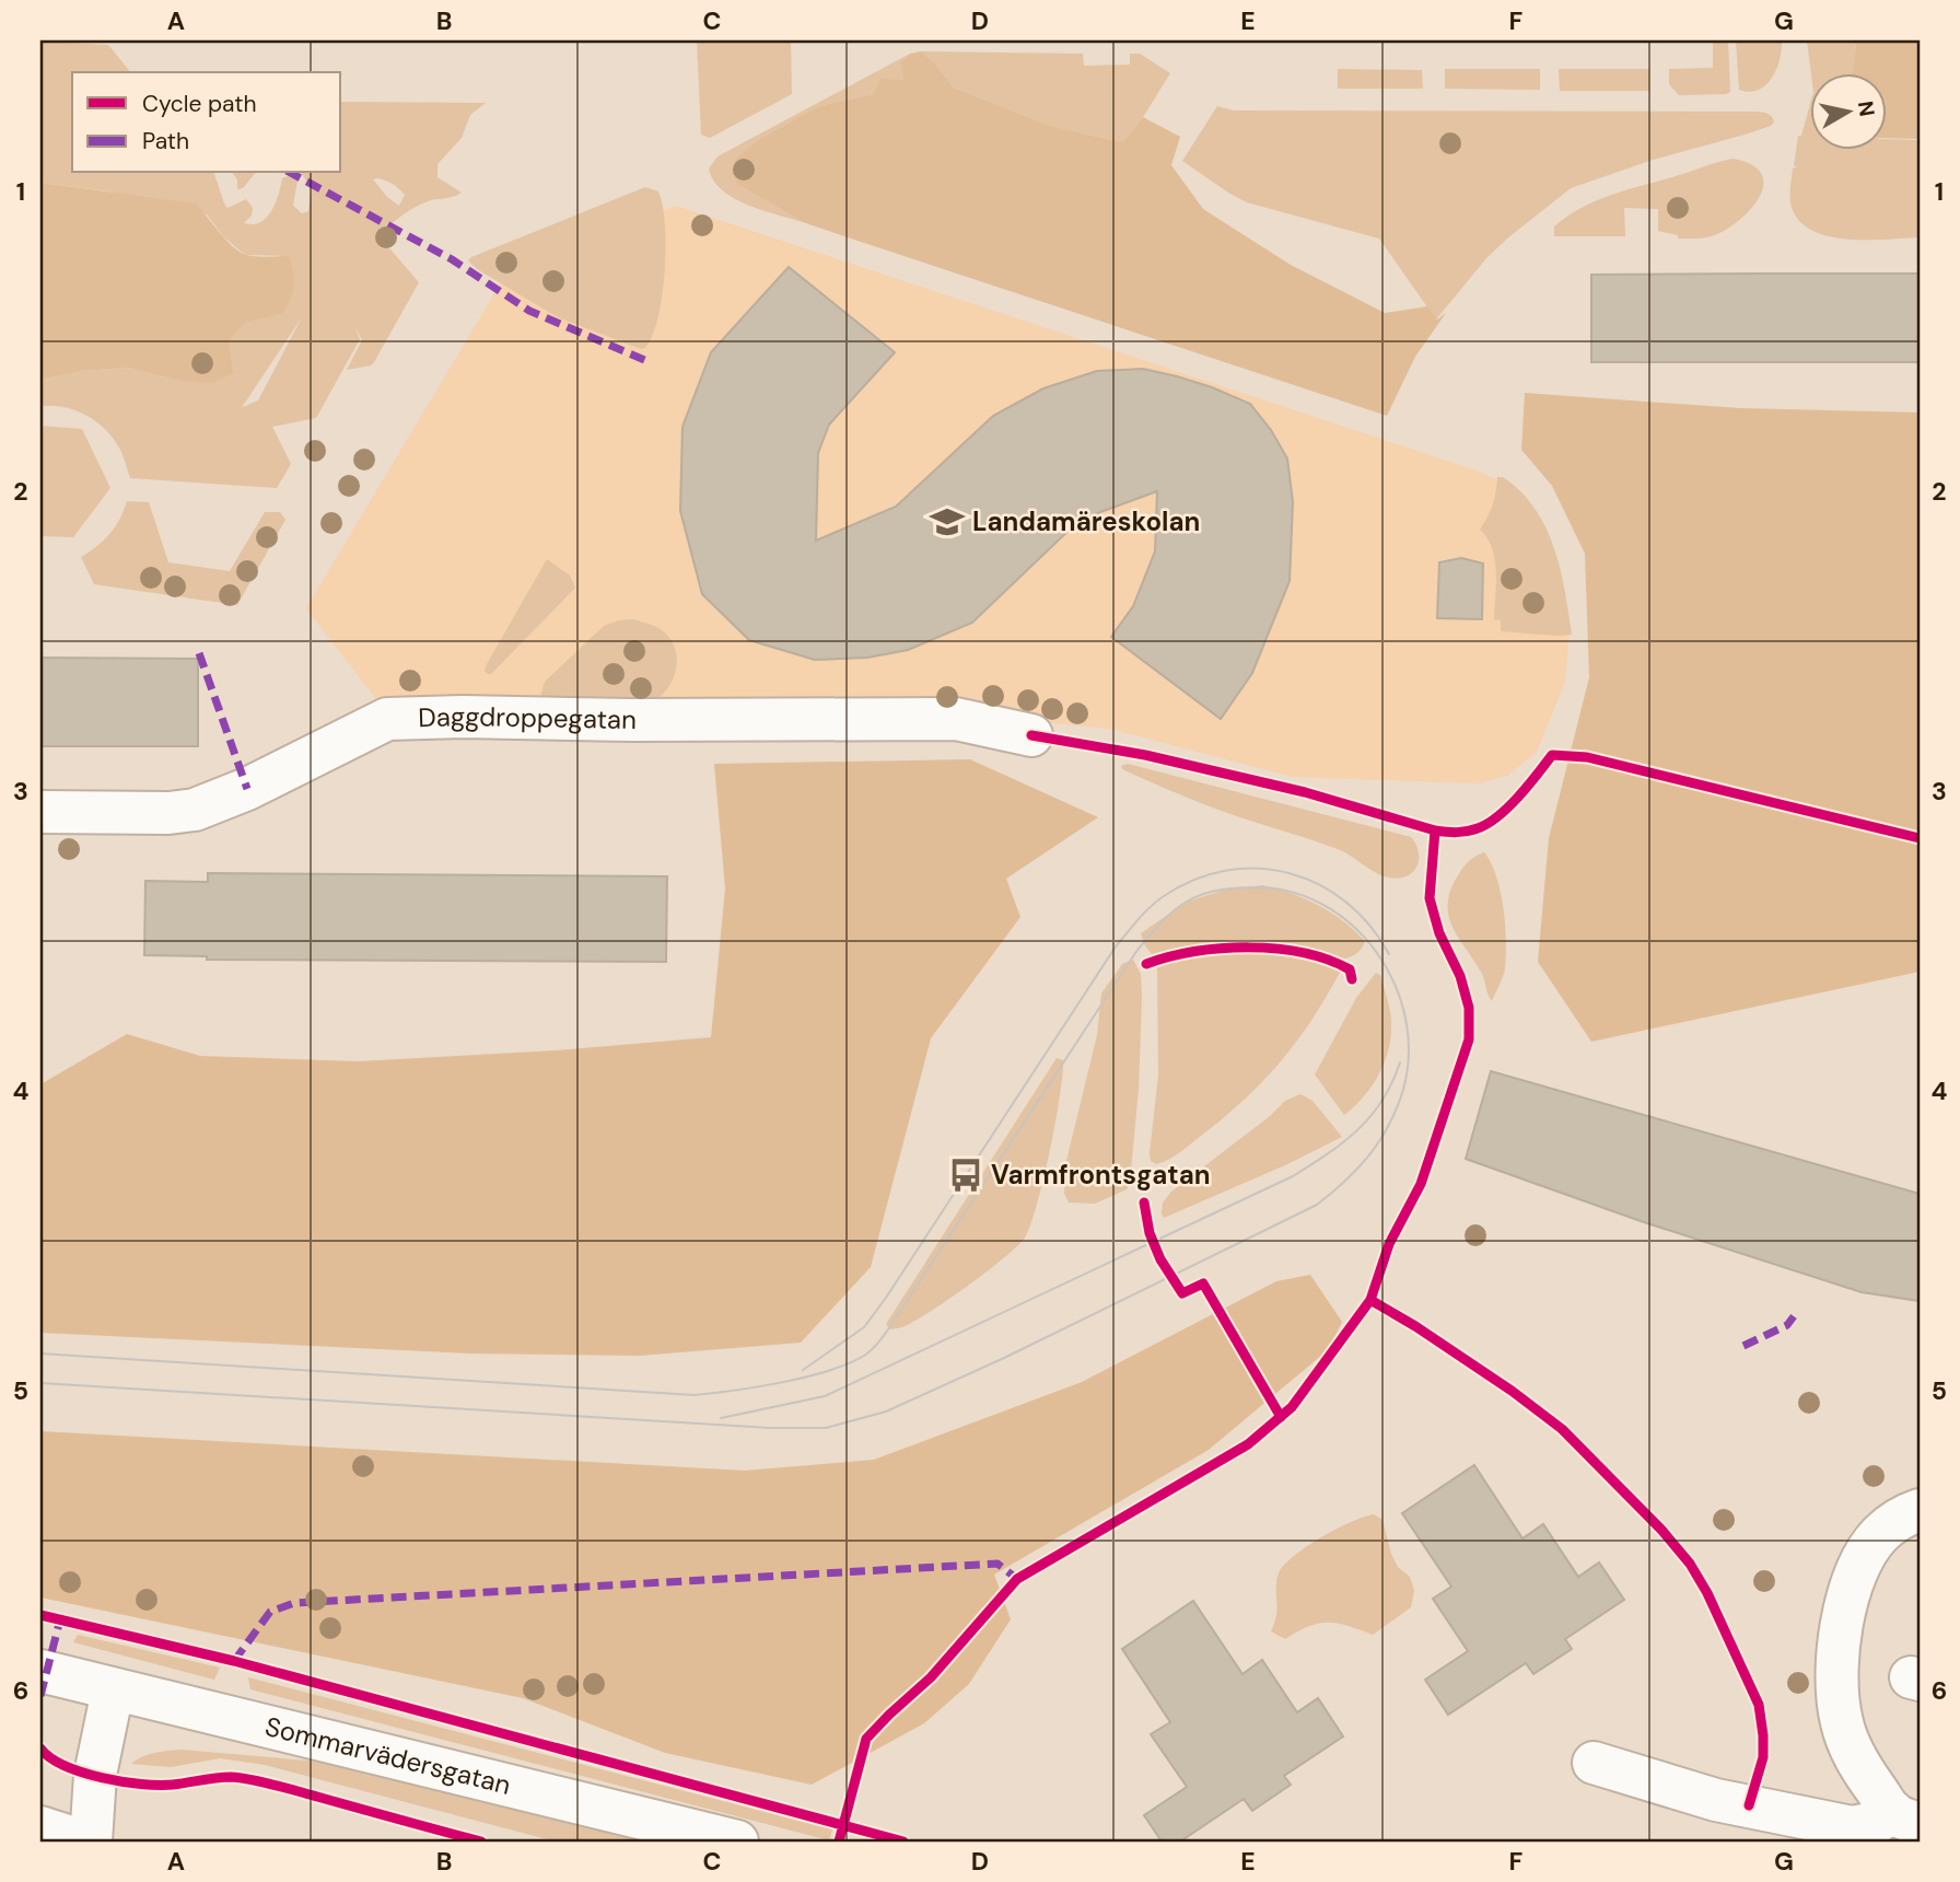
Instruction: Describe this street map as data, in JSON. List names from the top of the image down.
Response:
{
  "streets": {
    "street": ["Daggdroppegatan", "Sommarvädersgatan"]
  },
  "places": {
    "school or university": ["Landamäreskolan"],
    "bus stop": ["Varmfrontsgatan"]
  },
  "legend": ["Cycle path", "Path"],
  "north": "right",
  "grid": {
    "columns": [
      "A",
      "B",
      "C",
      "D",
      "E",
      "F",
      "G"
    ],
    "rows": [
      "1",
      "2",
      "3",
      "4",
      "5",
      "6"
    ]
  }
}
